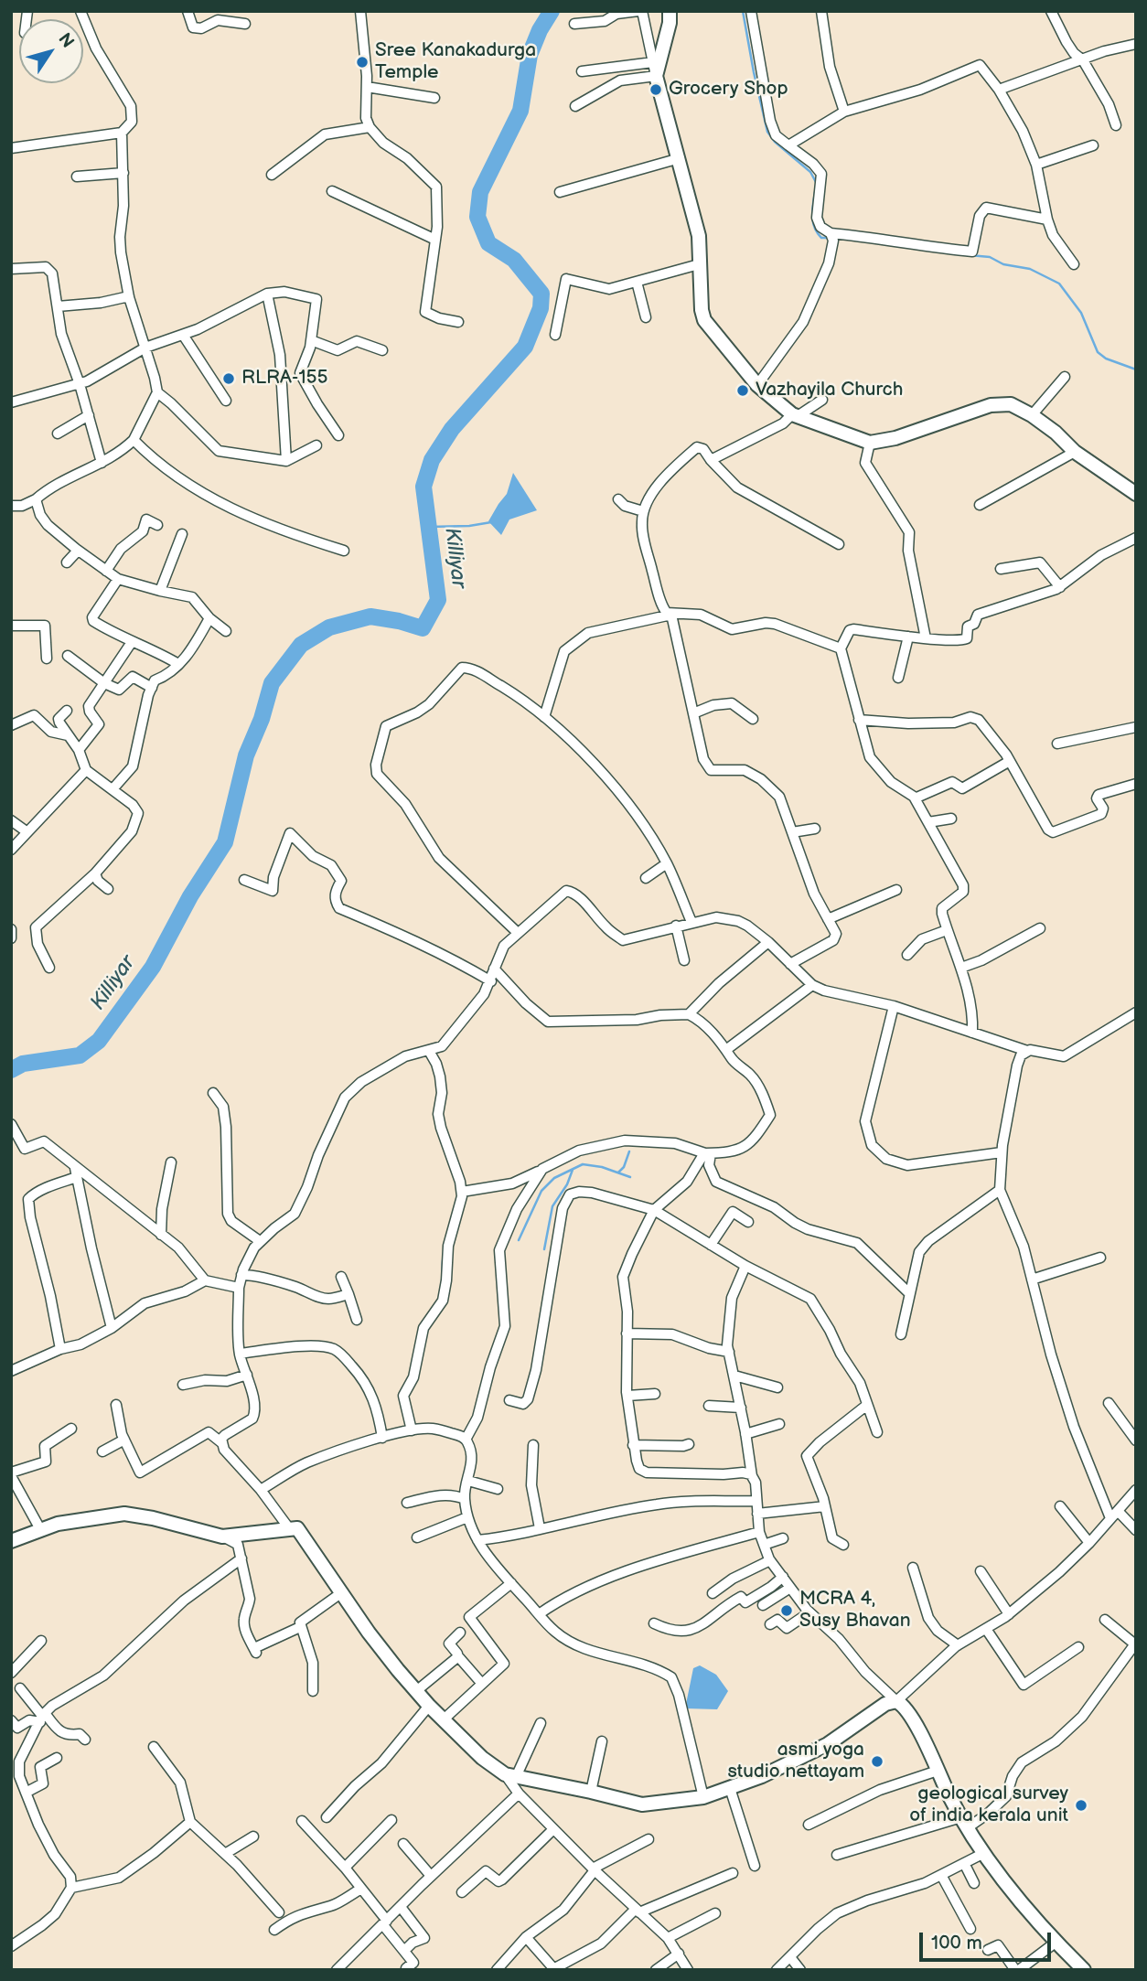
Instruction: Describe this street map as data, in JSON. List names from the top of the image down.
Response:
{
  "water": ["Killiyar"],
  "places": [
    "Sree Kanakadurga Temple",
    "Grocery Shop",
    "RLRA-155",
    "Vazhayila Church",
    "MCRA 4, Susy Bhavan",
    "asmi yoga studio nettayam",
    "geological survey of india kerala unit"
  ],
  "scale_bar": "100 m",
  "north": "top right"
}
